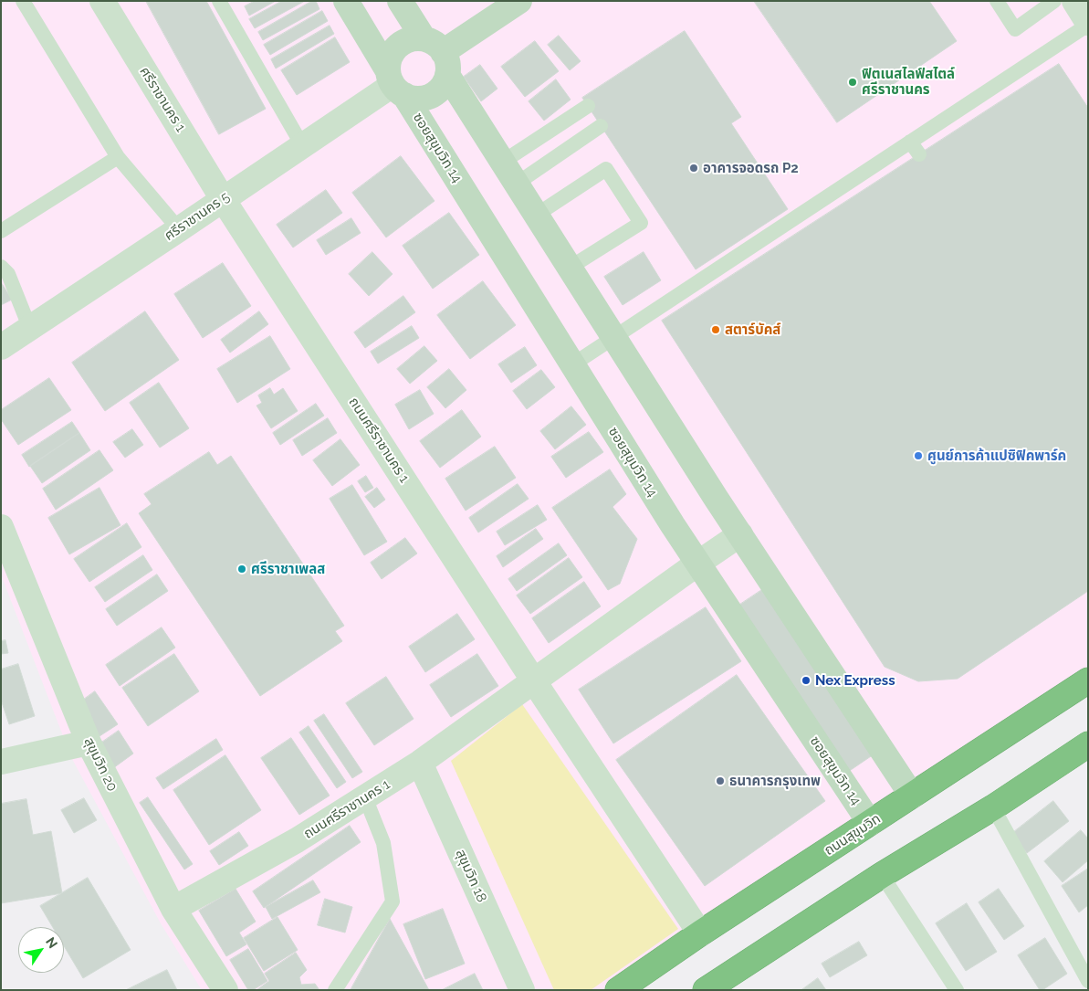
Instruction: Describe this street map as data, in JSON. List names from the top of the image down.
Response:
{
  "streets": {
    "highway": ["ถนนสุขุมวิท"],
    "street": [
      "ศรีราชานคร 1",
      "ซอยสุขุมวิท 14",
      "ศรีราชานคร 5",
      "ถนนศรีราชานคร 1",
      "สุขุมวิท 20",
      "สุขุมวิท 18"
    ]
  },
  "crossings": [
    ["ศรีราชานคร 1", "ศรีราชานคร 5"],
    ["ศรีราชานคร 1", "ถนนศรีราชานคร 1"],
    ["ซอยสุขุมวิท 14", "ศรีราชานคร 5"],
    ["ซอยสุขุมวิท 14", "ถนนสุขุมวิท"],
    ["ศรีราชานคร 5", "ถนนศรีราชานคร 1"],
    ["ถนนศรีราชานคร 1", "สุขุมวิท 20"],
    ["ถนนศรีราชานคร 1", "ถนนสุขุมวิท"],
    ["ถนนศรีราชานคร 1", "สุขุมวิท 18"]
  ],
  "places": [
    "ฟิตเนสไลฟ์สไตล์ ศรีราชานคร",
    "อาคารจอดรถ P2",
    "สตาร์บัคส์",
    "ศูนย์การค้าแปซิฟิคพาร์ค",
    "ศรีราชาเพลส",
    "Nex Express",
    "ธนาคารกรุงเทพ"
  ],
  "north": "top right"
}
